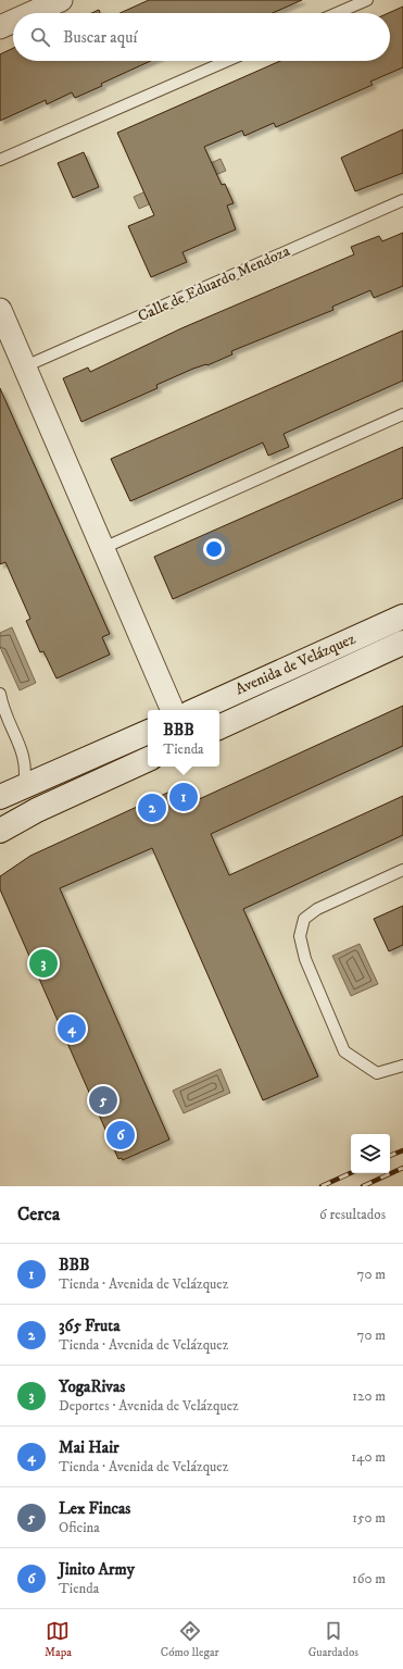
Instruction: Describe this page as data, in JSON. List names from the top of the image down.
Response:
{
  "streets": {
    "street": ["Avenida de Velázquez"],
    "lane": ["Calle de Eduardo Mendoza"]
  },
  "page": {
    "search": "Buscar aquí",
    "popup": ["BBB", "Tienda"],
    "pins": [
      "1",
      "2",
      "3",
      "4",
      "5",
      "6"
    ],
    "heading": ["Cerca", "6 resultados"],
    "list": [
      {
        "mark": "1",
        "name": "BBB",
        "note": "Tienda · Avenida de Velázquez",
        "value": "70 m"
      },
      {
        "mark": "2",
        "name": "365 Fruta",
        "note": "Tienda · Avenida de Velázquez",
        "value": "70 m"
      },
      {
        "mark": "3",
        "name": "YogaRivas",
        "note": "Deportes · Avenida de Velázquez",
        "value": "120 m"
      },
      {
        "mark": "4",
        "name": "Mai Hair",
        "note": "Tienda · Avenida de Velázquez",
        "value": "140 m"
      },
      {
        "mark": "5",
        "name": "Lex Fincas",
        "note": "Oficina",
        "value": "150 m"
      },
      {
        "mark": "6",
        "name": "Jinito Army",
        "note": "Tienda",
        "value": "160 m"
      }
    ],
    "nav": ["Mapa", "Cómo llegar", "Guardados"]
  }
}
